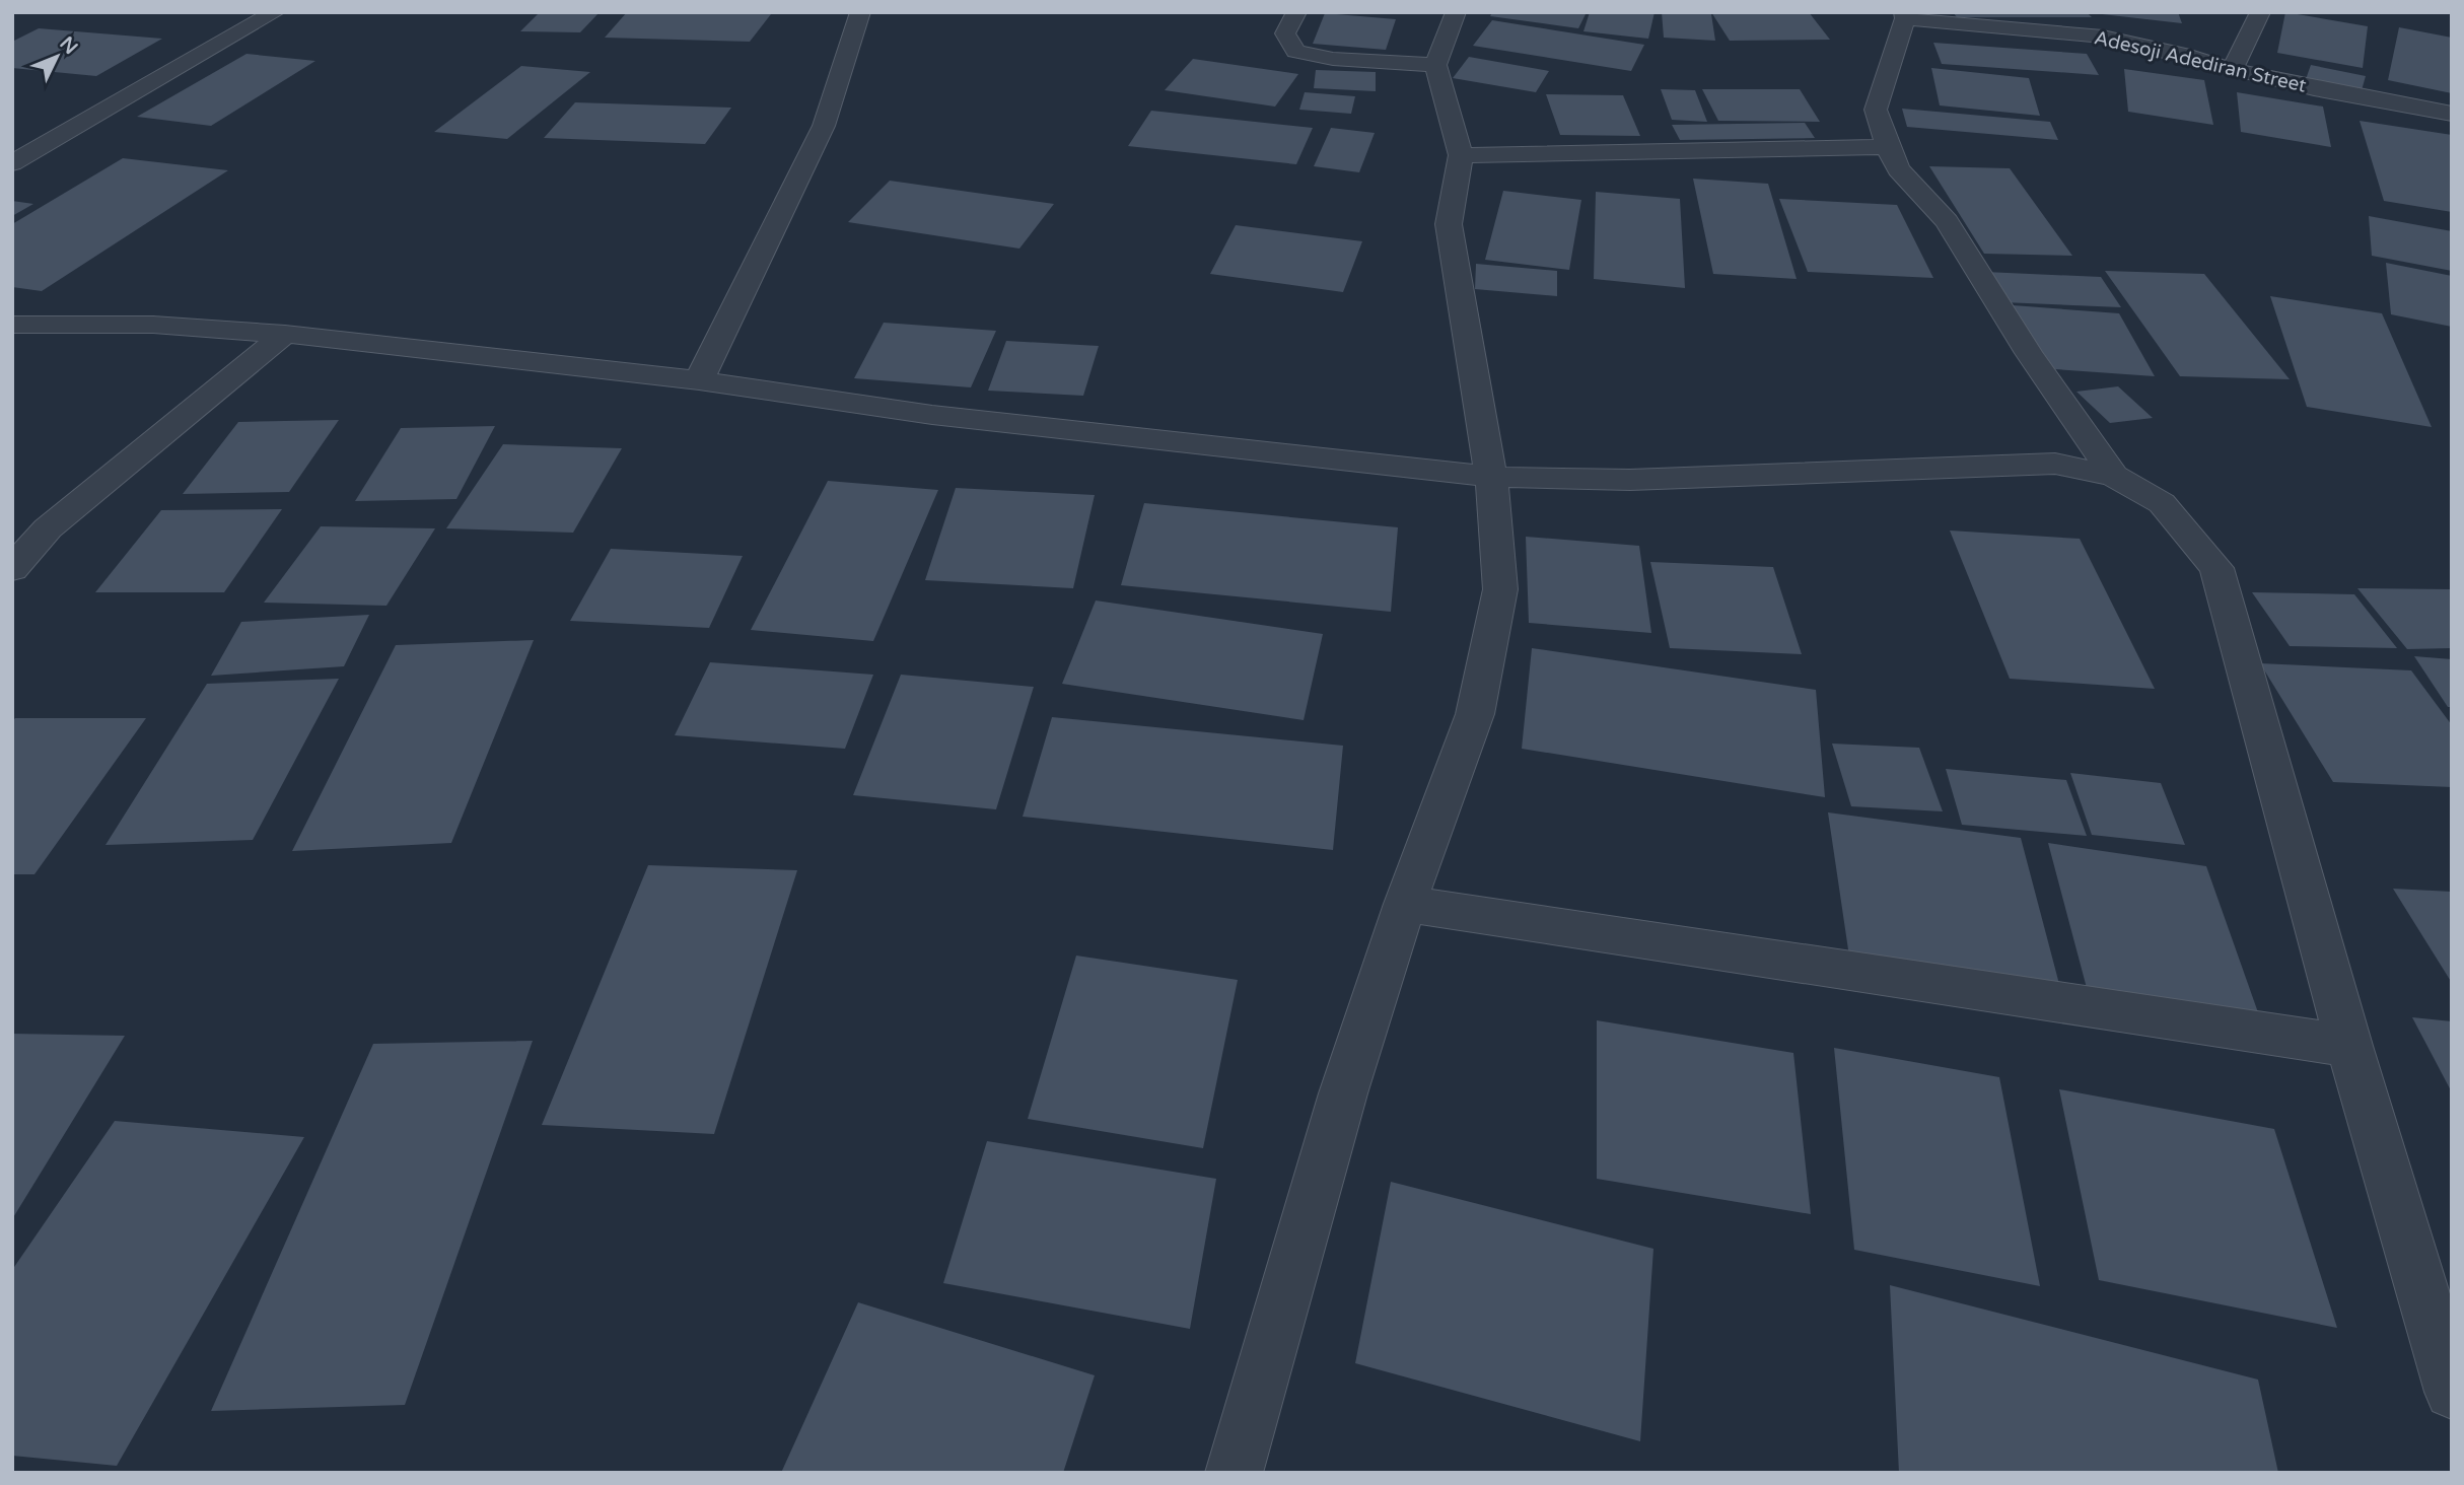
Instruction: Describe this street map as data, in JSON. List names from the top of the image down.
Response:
{
  "streets": {
    "street": ["Adesoji Adediran Street"]
  },
  "north": "top right"
}
